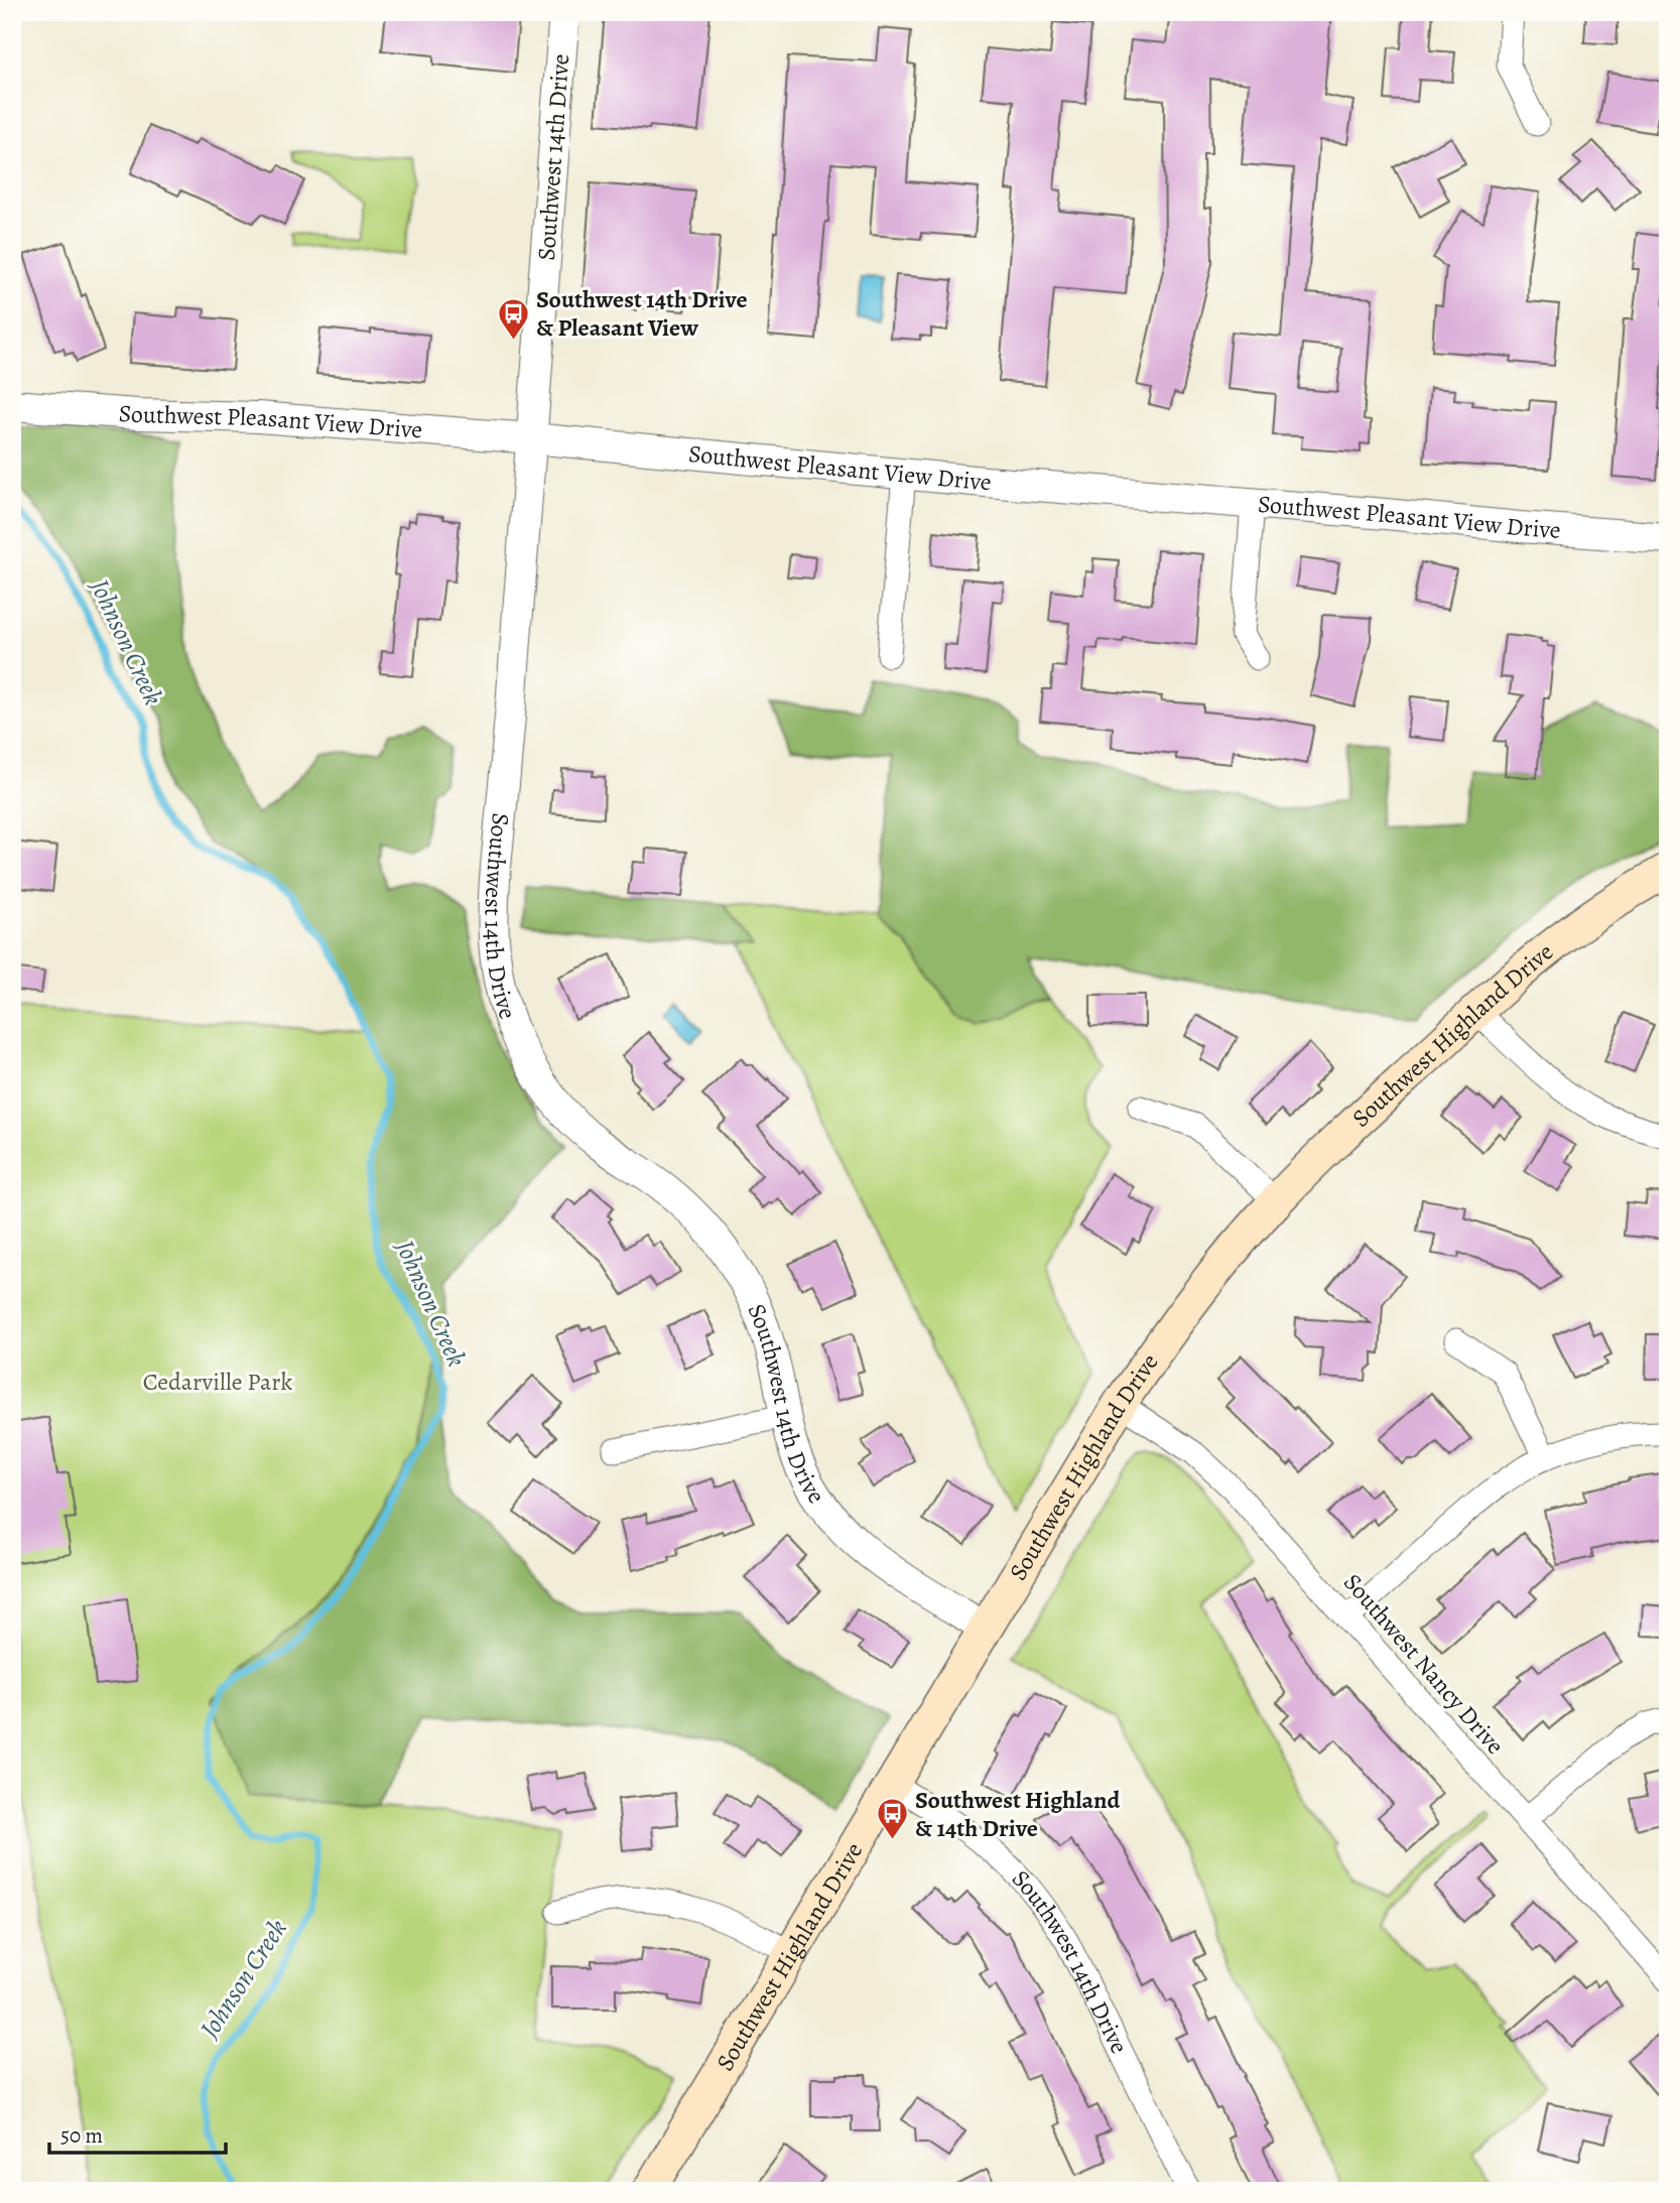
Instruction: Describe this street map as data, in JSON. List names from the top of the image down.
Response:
{
  "streets": {
    "main road": ["Southwest Highland Drive"],
    "street": ["Southwest 14th Drive", "Southwest Pleasant View Drive", "Southwest Nancy Drive"]
  },
  "crossings": [
    ["Southwest 14th Drive", "Southwest Pleasant View Drive"],
    ["Southwest 14th Drive", "Southwest Highland Drive"],
    ["Southwest Highland Drive", "Southwest Nancy Drive"]
  ],
  "water": ["Johnson Creek"],
  "parks": ["Cedarville Park"],
  "places": {
    "bus stop": ["Southwest 14th Drive & Pleasant View", "Southwest Highland & 14th Drive"]
  },
  "scale_bar": "50 m"
}
